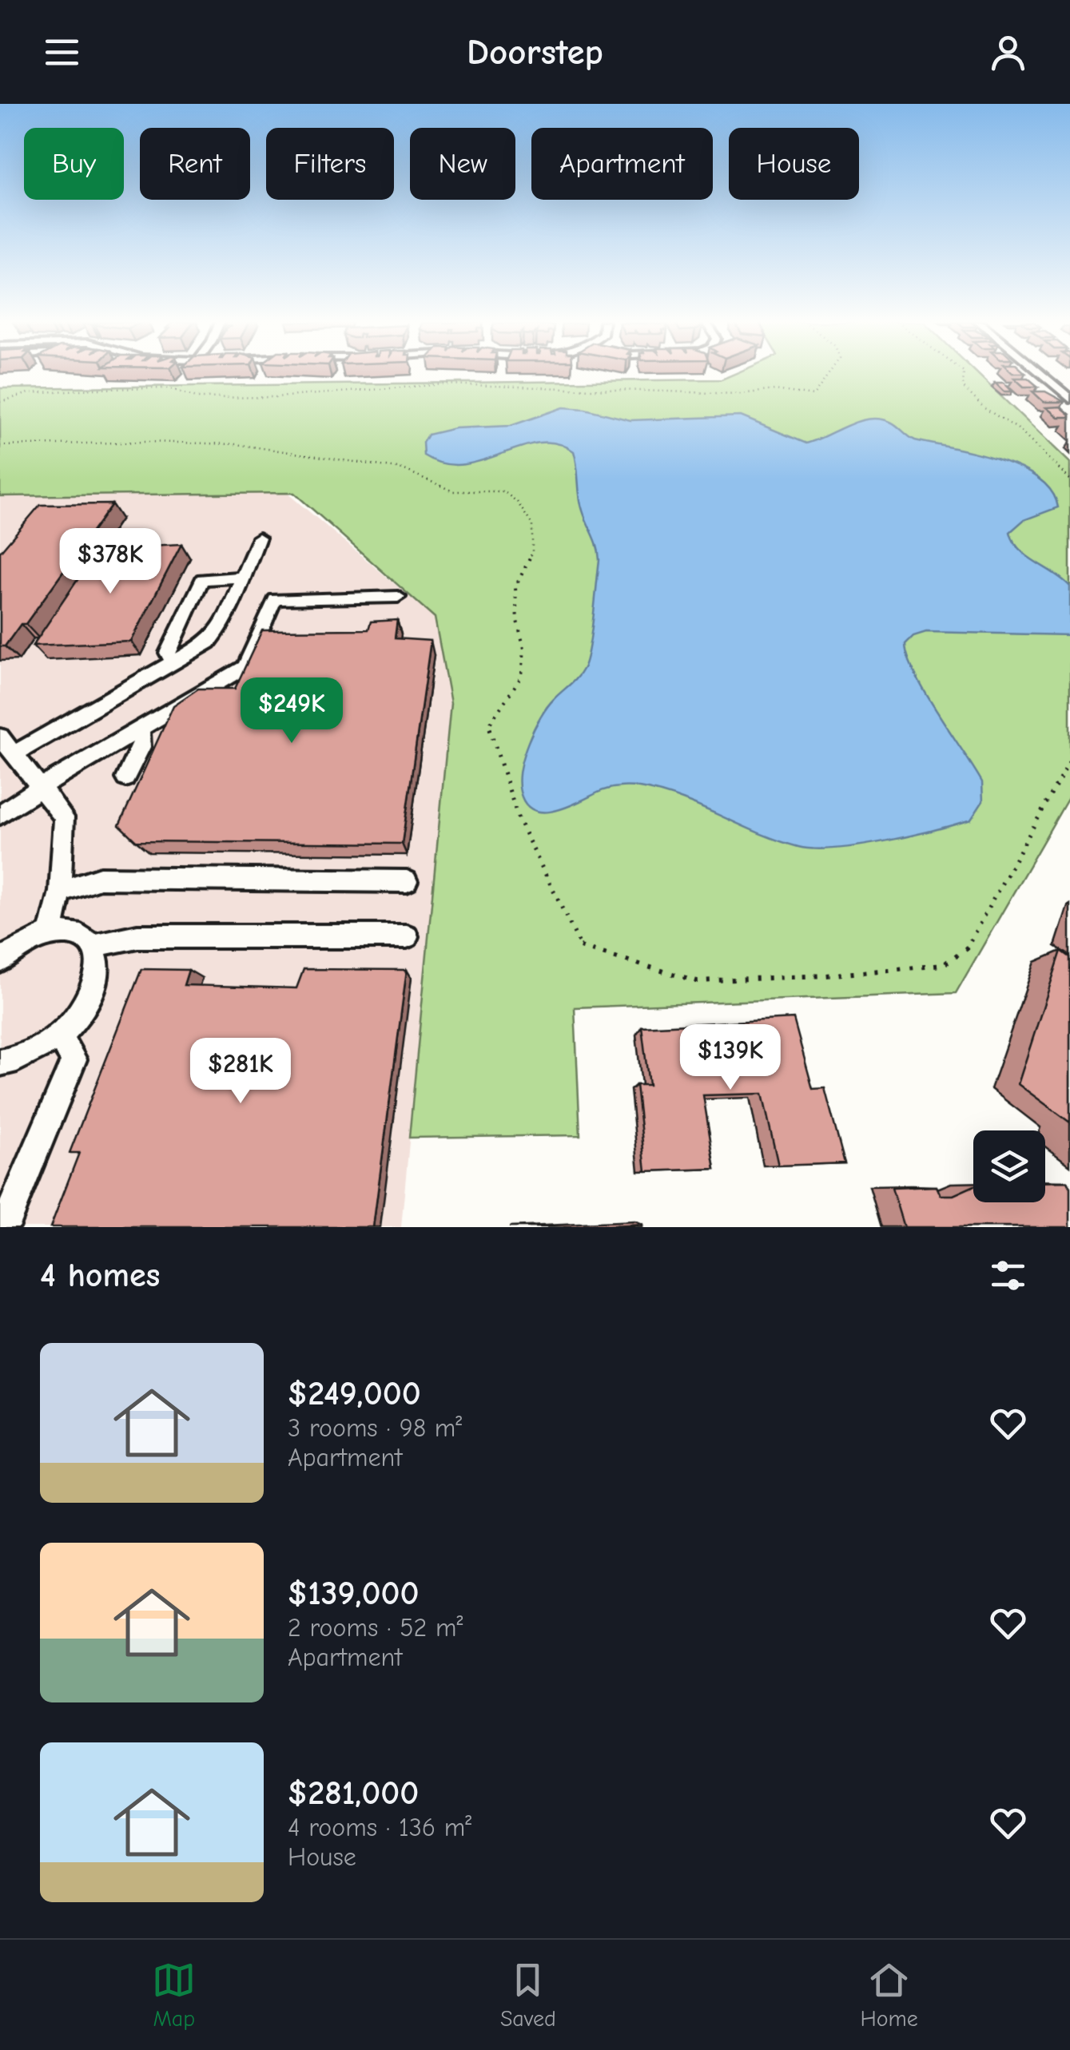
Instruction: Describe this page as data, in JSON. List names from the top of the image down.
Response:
{
  "page": {
    "header": "Doorstep",
    "chip": [
      "Buy",
      "Rent",
      "Filters",
      "New",
      "Apartment",
      "House"
    ],
    "price": [
      "$378K",
      "$249K",
      "$139K",
      "$281K"
    ],
    "heading": "4 homes",
    "list": [
      {
        "name": "$249,000",
        "note": "3 rooms · 98 m² · Apartment"
      },
      {
        "name": "$139,000",
        "note": "2 rooms · 52 m² · Apartment"
      },
      {
        "name": "$281,000",
        "note": "4 rooms · 136 m² · House"
      }
    ],
    "tabs": ["Map", "Saved", "Home"]
  }
}
